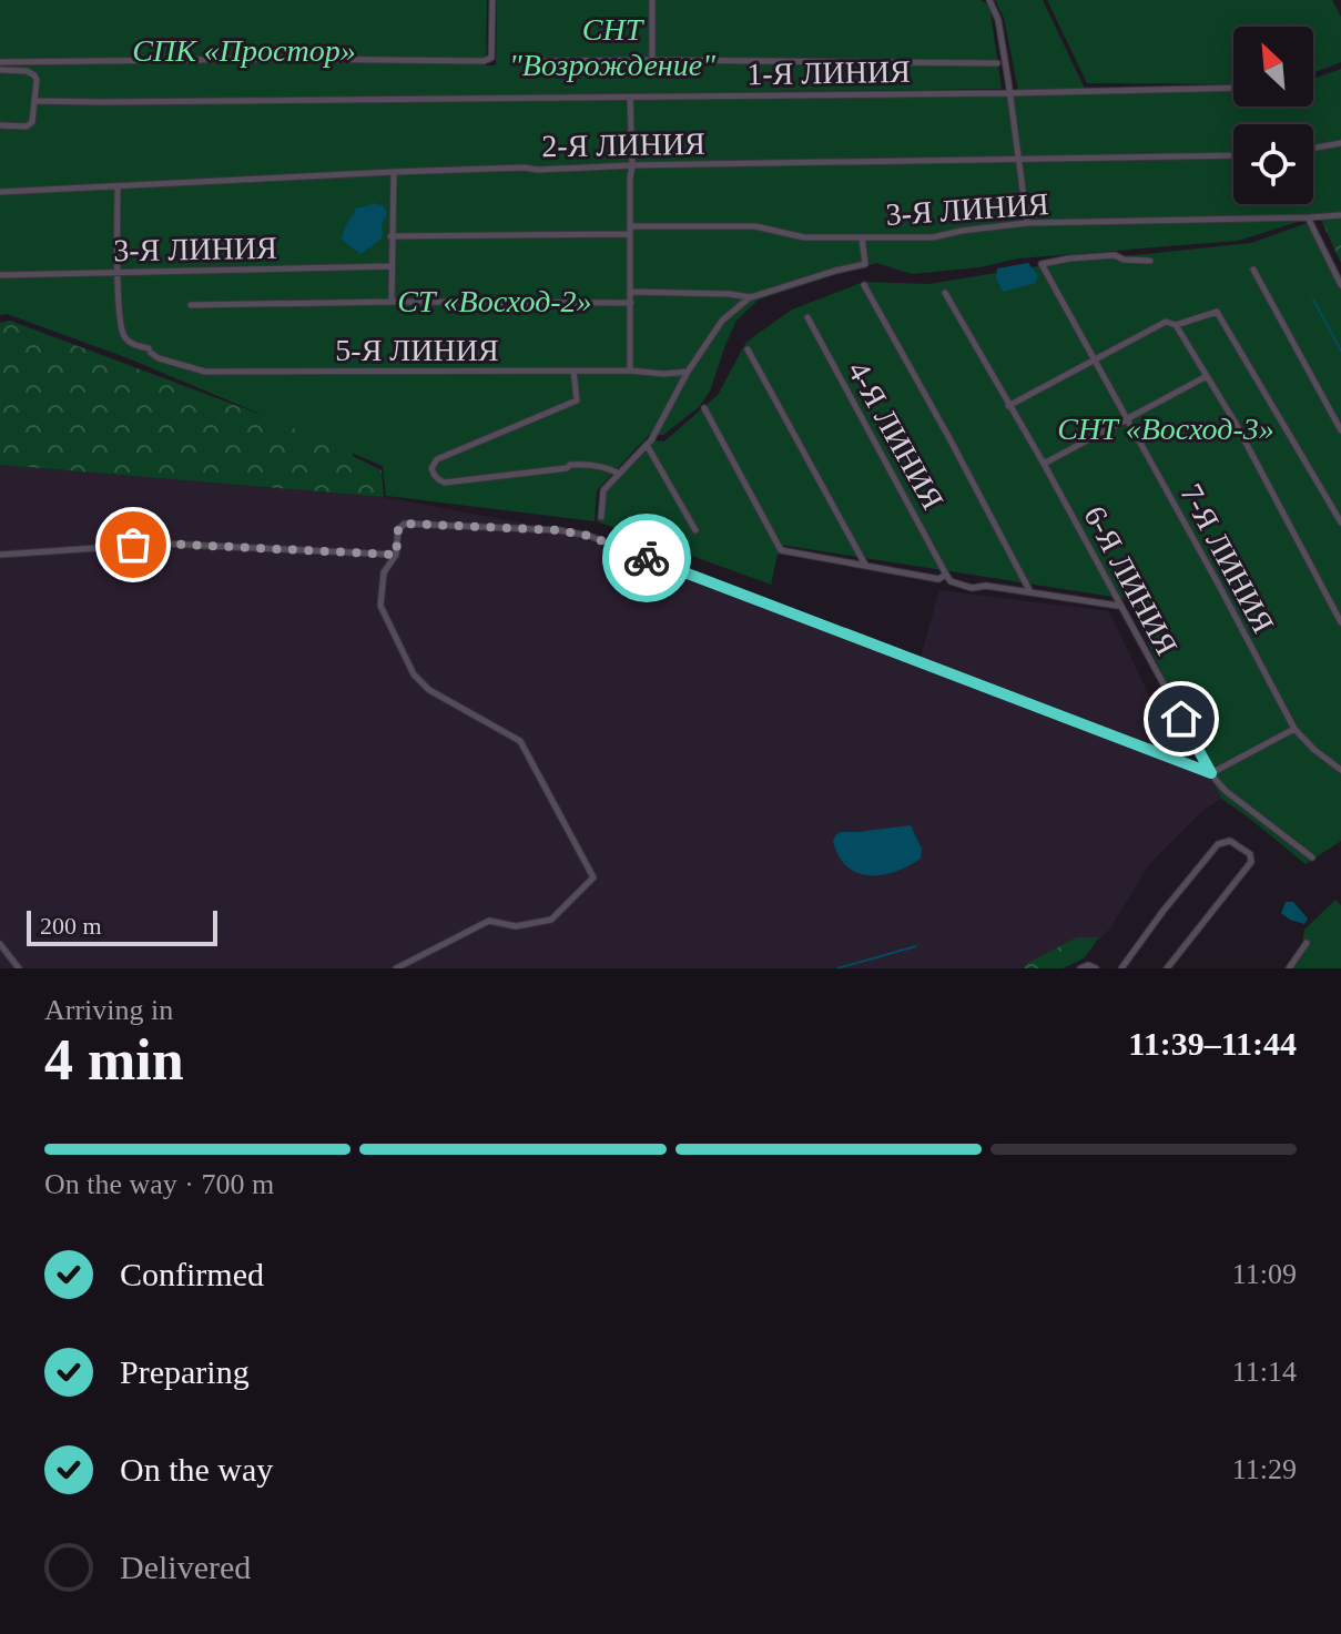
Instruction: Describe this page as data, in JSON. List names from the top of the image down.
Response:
{
  "streets": {
    "street": [
      "1-Я ЛИНИЯ",
      "2-Я ЛИНИЯ",
      "3-Я ЛИНИЯ",
      "5-Я ЛИНИЯ",
      "4-Я ЛИНИЯ",
      "7-Я ЛИНИЯ",
      "6-Я ЛИНИЯ"
    ]
  },
  "crossings": [
    ["3-Я ЛИНИЯ", "5-Я ЛИНИЯ"]
  ],
  "parks": [
    "СНТ \"Возрождение\"",
    "СПК «Простор»",
    "СТ «Восход-2»",
    "СНТ «Восход-3»"
  ],
  "scale_bar": "200 m",
  "north": "top left",
  "page": {
    "scale": "200 m",
    "heading": ["4 min", "Arriving in", "11:39–11:44"],
    "bar": "On the way · 700 m",
    "list": [
      ["Confirmed", "11:09"],
      ["Preparing", "11:14"],
      ["On the way", "11:29"],
      "Delivered"
    ]
  }
}
